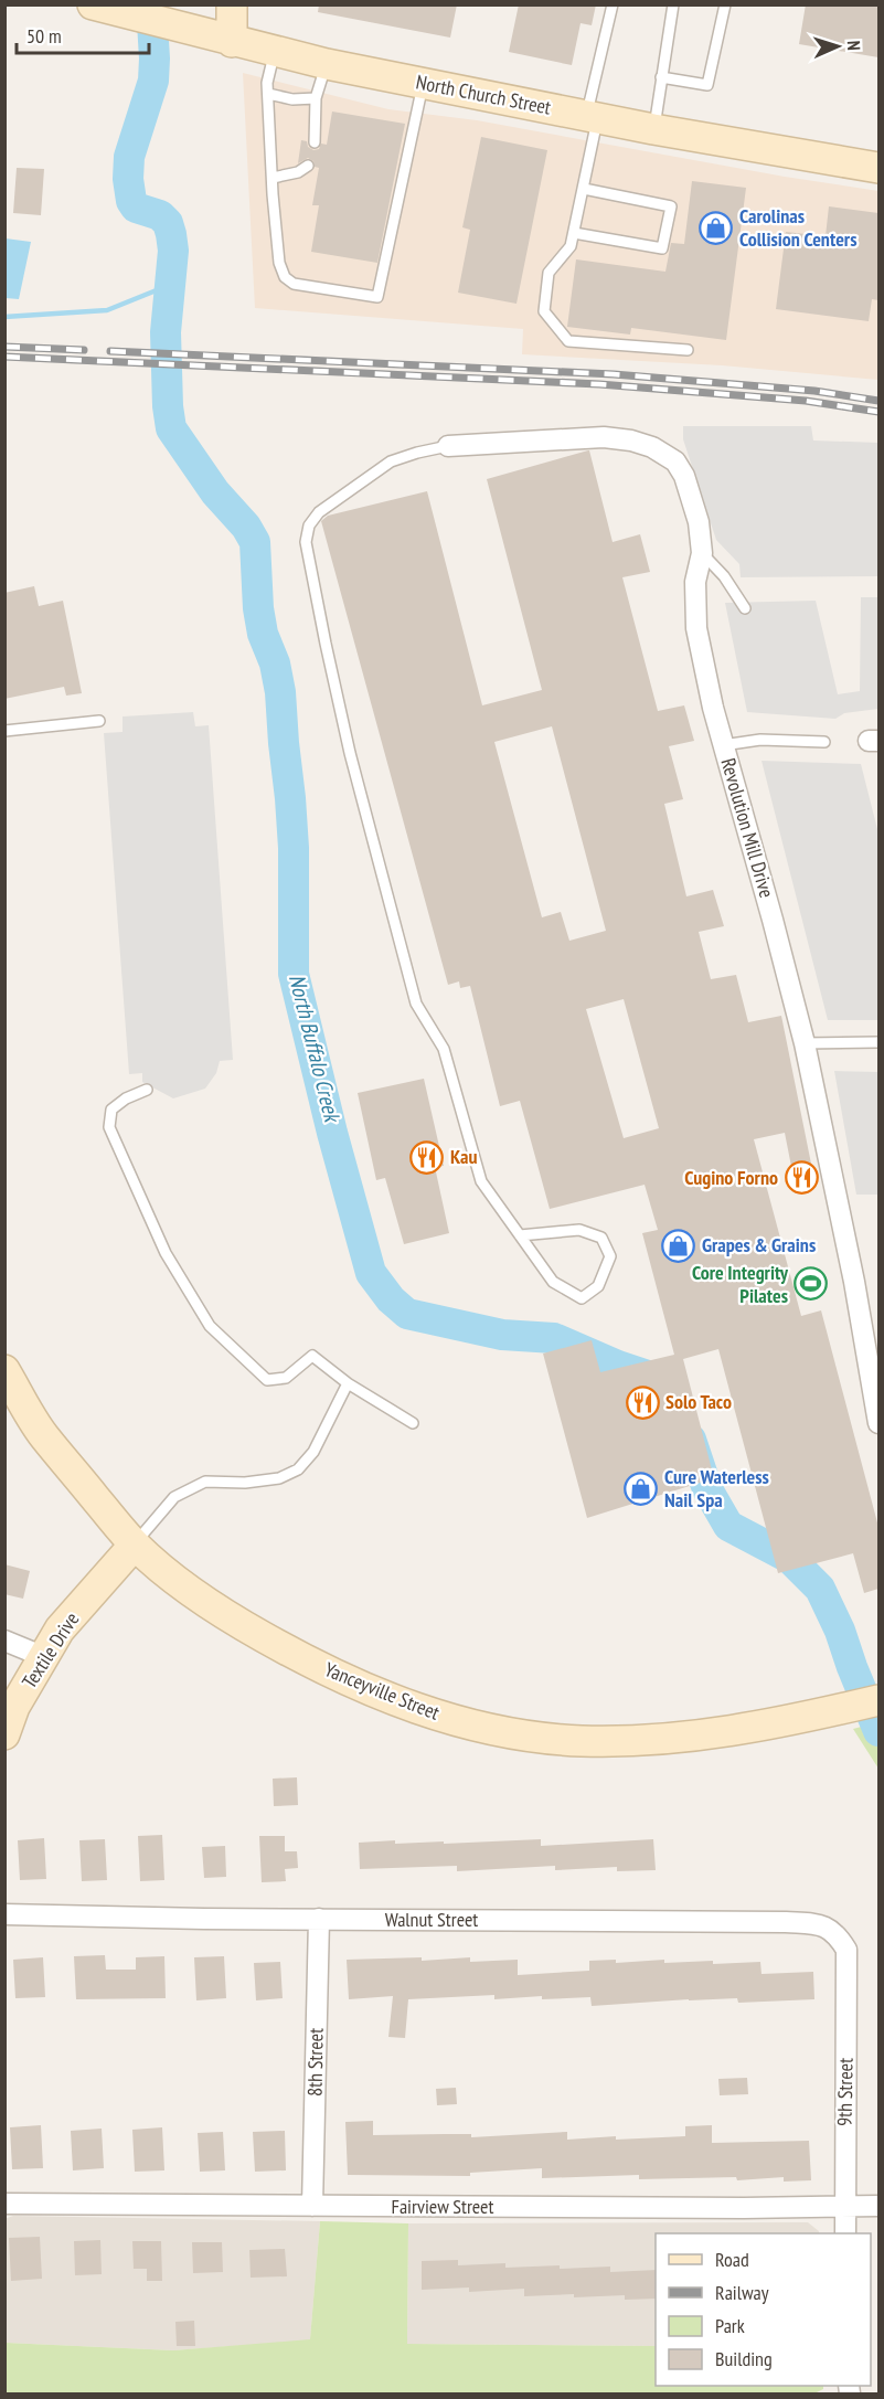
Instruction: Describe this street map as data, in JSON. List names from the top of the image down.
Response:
{
  "streets": {
    "main road": ["North Church Street", "Textile Drive", "Yanceyville Street"],
    "street": [
      "Revolution Mill Drive",
      "Walnut Street",
      "8th Street",
      "9th Street",
      "Fairview Street"
    ]
  },
  "crossings": [
    ["Textile Drive", "Yanceyville Street"],
    ["Walnut Street", "8th Street"],
    ["Walnut Street", "9th Street"],
    ["8th Street", "Fairview Street"],
    ["9th Street", "Fairview Street"]
  ],
  "water": ["North Buffalo Creek"],
  "places": {
    "shop": ["Carolinas Collision Centers", "Grapes & Grains", "Cure Waterless Nail Spa"],
    "restaurant": ["Kau", "Cugino Forno", "Solo Taco"],
    "sports": ["Core Integrity Pilates"]
  },
  "legend": [
    "Road",
    "Railway",
    "Park",
    "Building"
  ],
  "scale_bar": "50 m",
  "north": "right"
}
